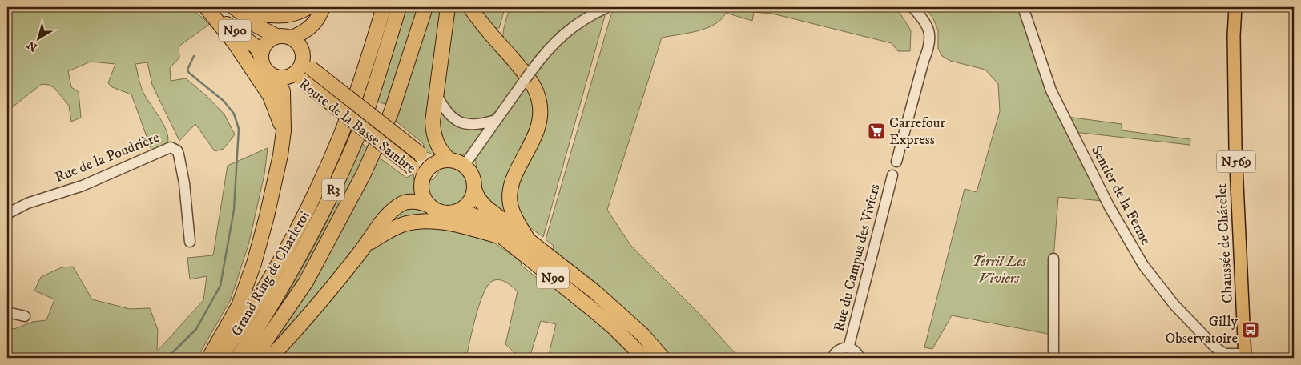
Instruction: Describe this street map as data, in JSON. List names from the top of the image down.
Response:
{
  "streets": {
    "highway": [
      "N90",
      "Route de la Basse Sambre",
      "R3",
      "Grand Ring de Charleroi"
    ],
    "main road": ["N569", "Chaussée de Châtelet"],
    "street": ["Rue de la Poudrière", "Sentier de la Ferme", "Rue du Campus des Viviers"]
  },
  "crossings": [
    ["N90", "Route de la Basse Sambre"],
    ["Sentier de la Ferme", "Chaussée de Châtelet"]
  ],
  "parks": ["Terril Les Viviers"],
  "places": {
    "supermarket": ["Carrefour Express"],
    "bus stop": ["Gilly Observatoire"]
  },
  "north": "bottom left"
}
